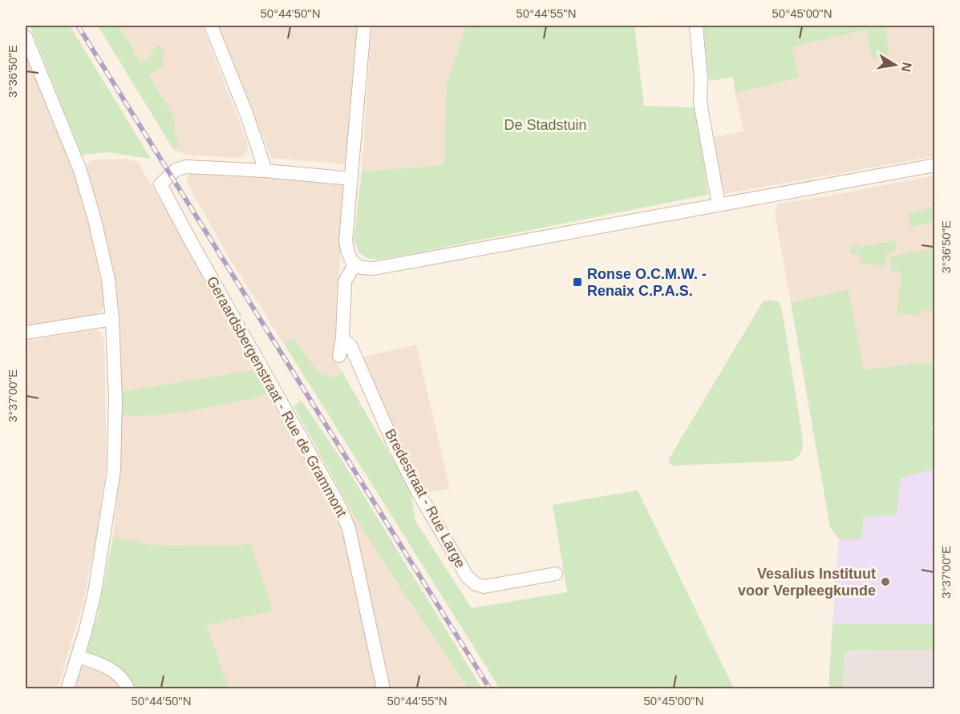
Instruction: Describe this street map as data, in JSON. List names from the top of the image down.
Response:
{
  "streets": {
    "street": ["Geraardsbergenstraat - Rue de Grammont", "Bredestraat - Rue Large"]
  },
  "parks": ["De Stadstuin"],
  "places": {
    "transit": ["Ronse O.C.M.W. - Renaix C.P.A.S."],
    "other": ["Vesalius Instituut voor Verpleegkunde"]
  },
  "north": "right",
  "coordinates": [
    "50°44'50\"N",
    "50°44'55\"N",
    "50°45'00\"N",
    "3°36'50\"E",
    "3°37'00\"E"
  ]
}
